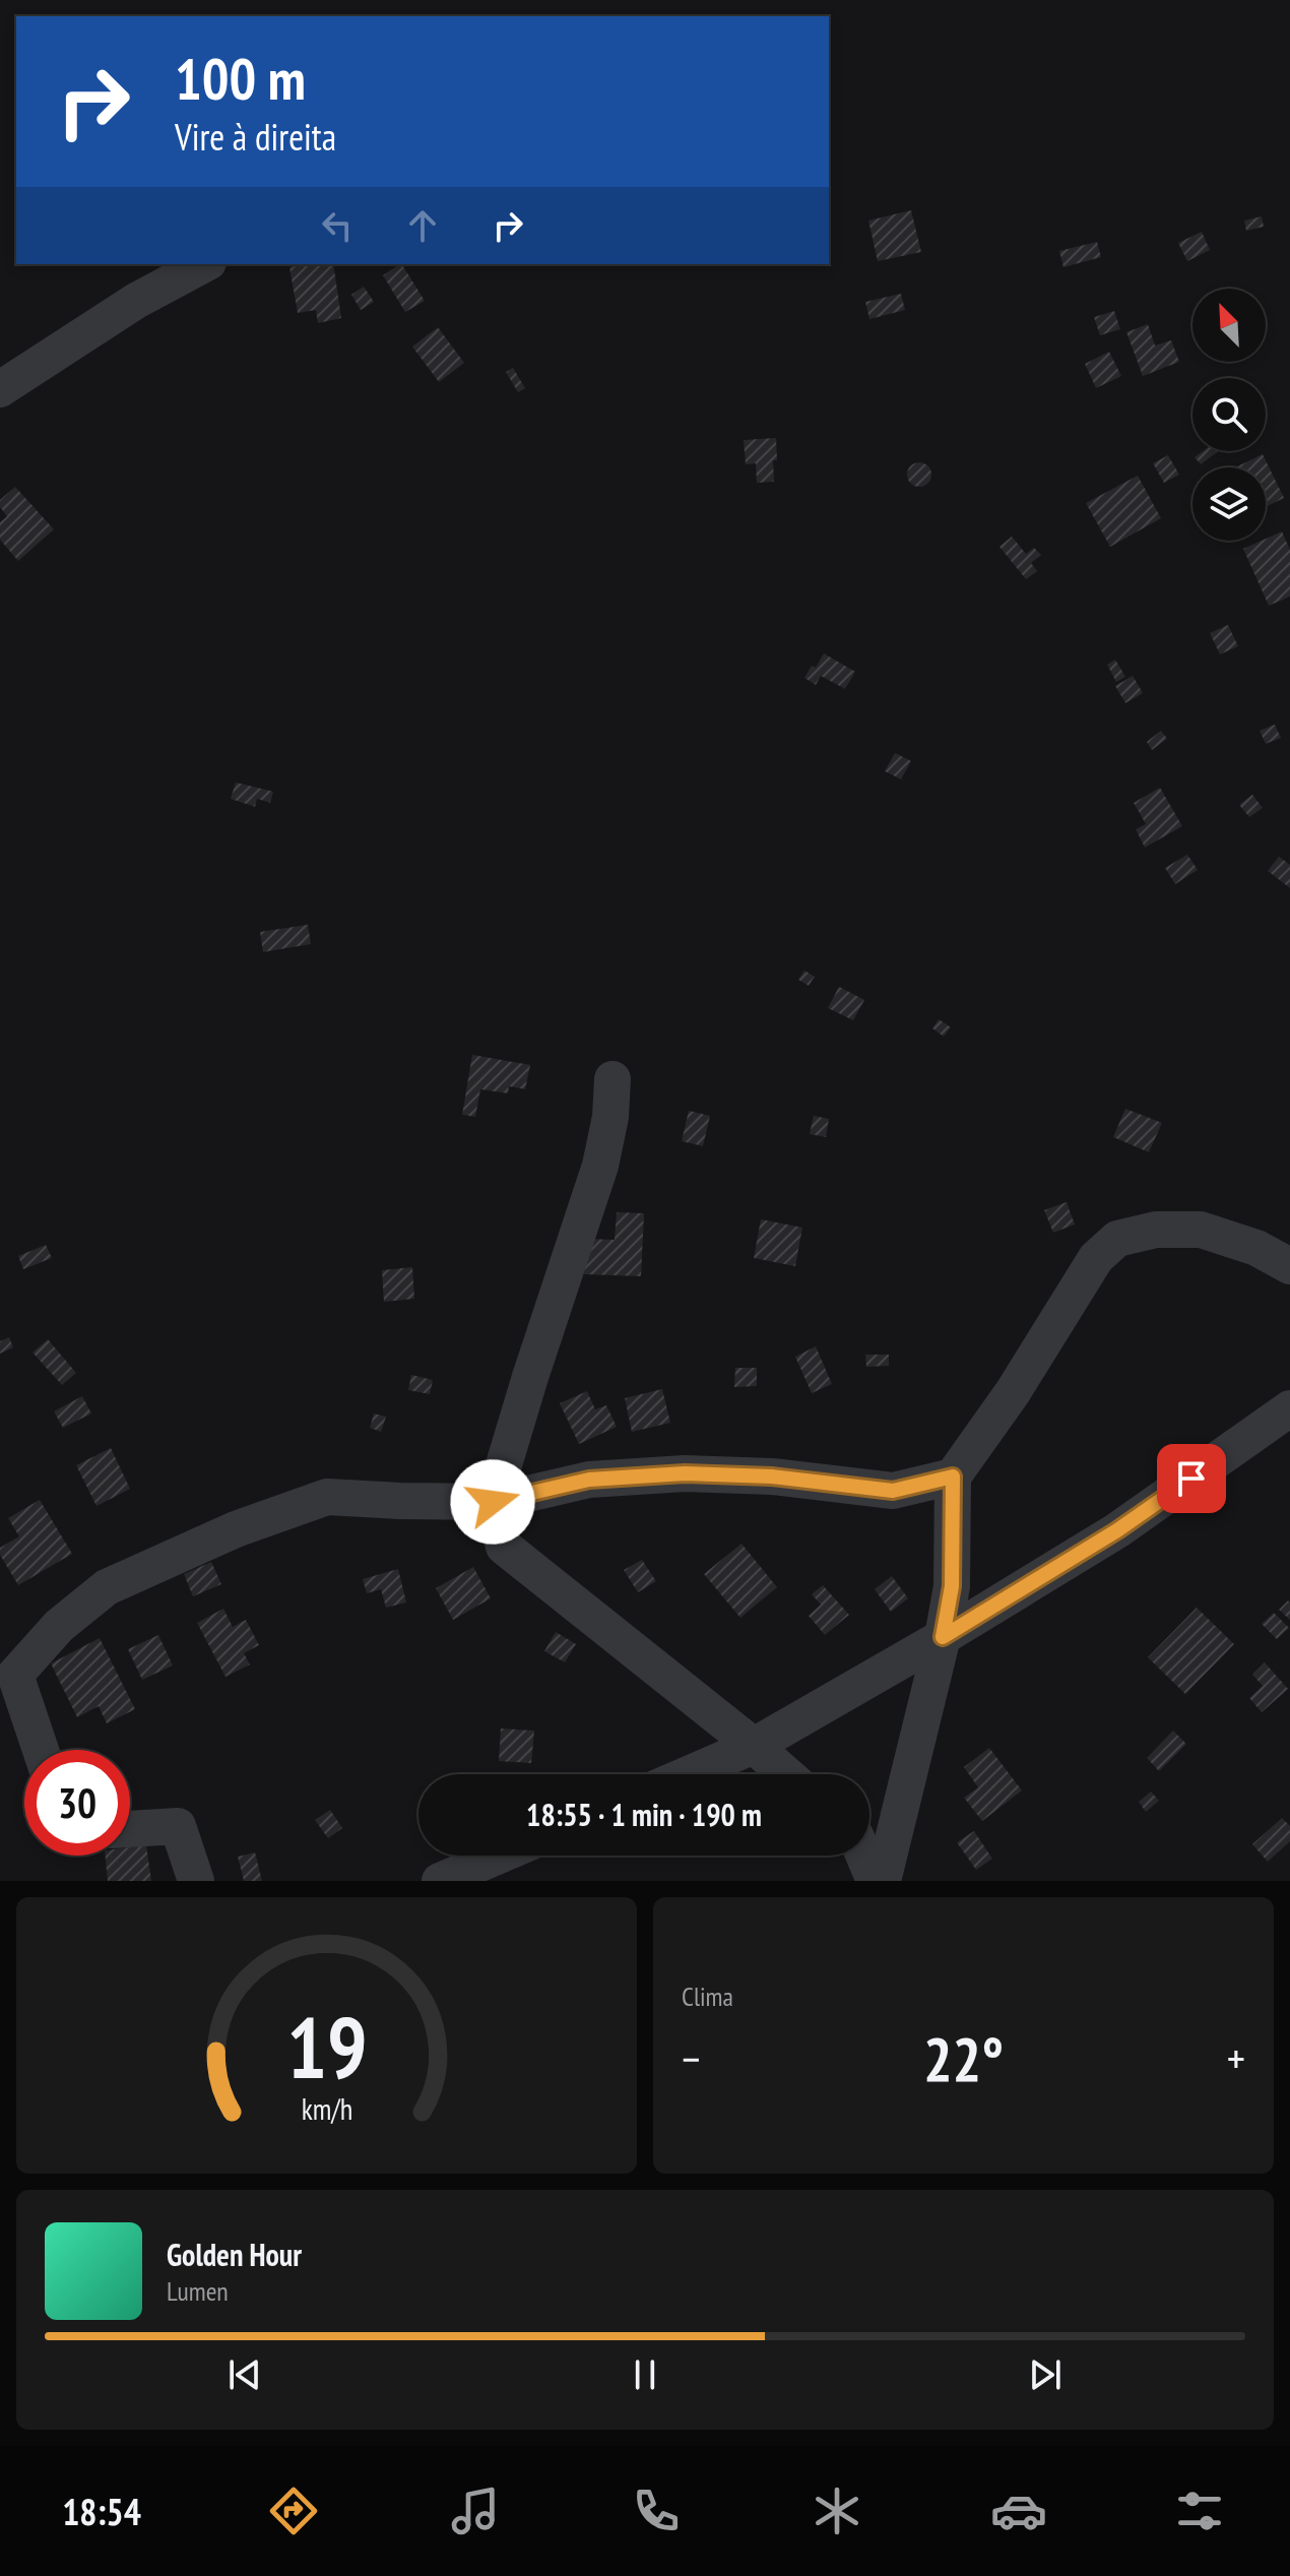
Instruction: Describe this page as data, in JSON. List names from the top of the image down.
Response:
{
  "north": "top left",
  "page": {
    "turn": ["100 m", "Vire à direita"],
    "limit": "30",
    "trip": "18:55 · 1 min · 190 m",
    "tile": "Clima",
    "heat": ["−", "22°", "+"],
    "song": ["Golden Hour", "Lumen"],
    "tabs": "18:54",
    "gauge": ["19", "km/h"]
  }
}
